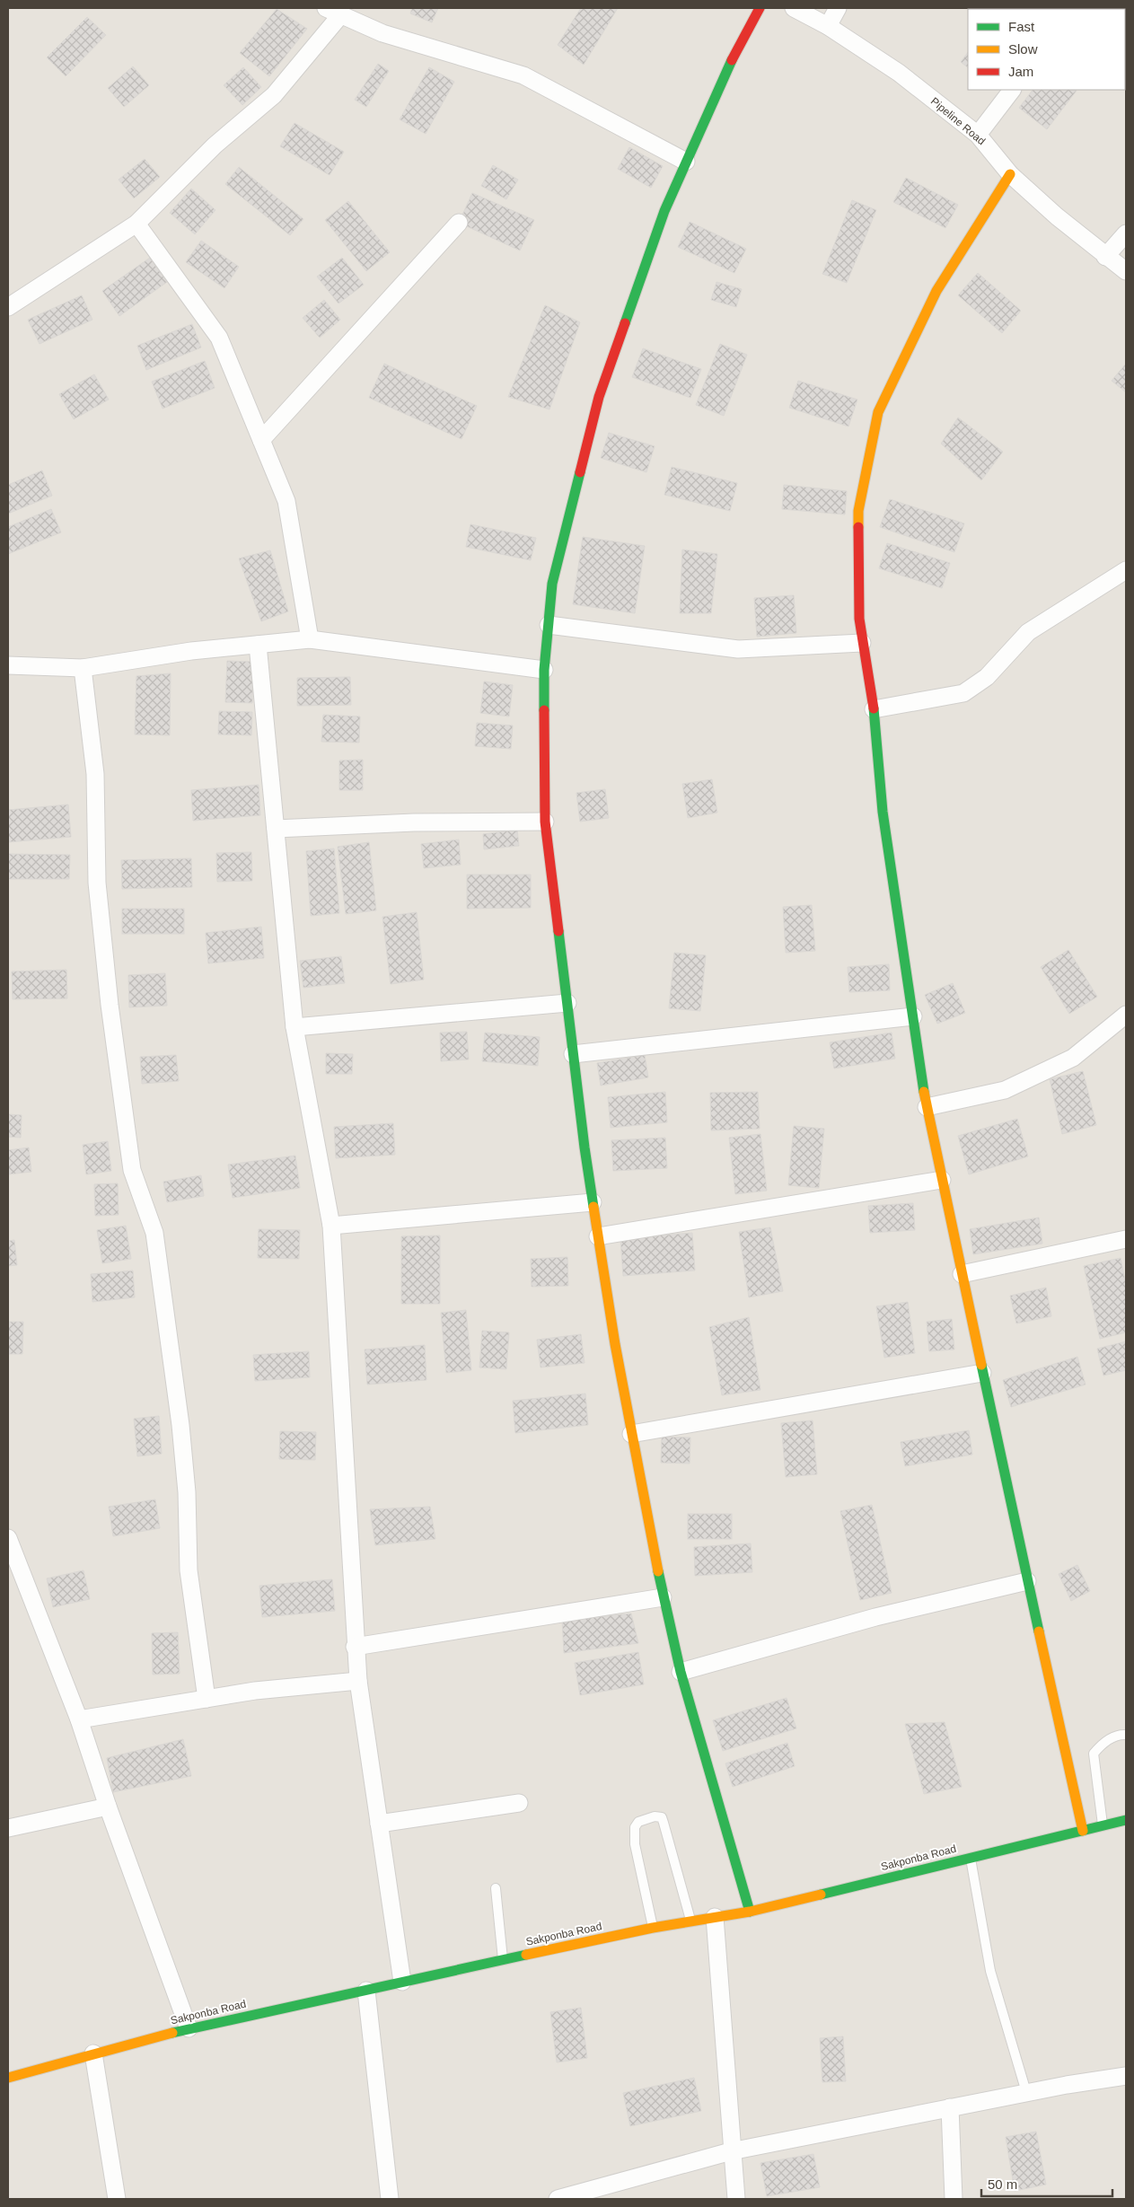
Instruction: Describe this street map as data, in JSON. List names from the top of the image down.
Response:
{
  "streets": {
    "street": ["Pipeline Road", "Sakponba Road"]
  },
  "legend": ["Fast", "Slow", "Jam"],
  "scale_bar": "50 m"
}
